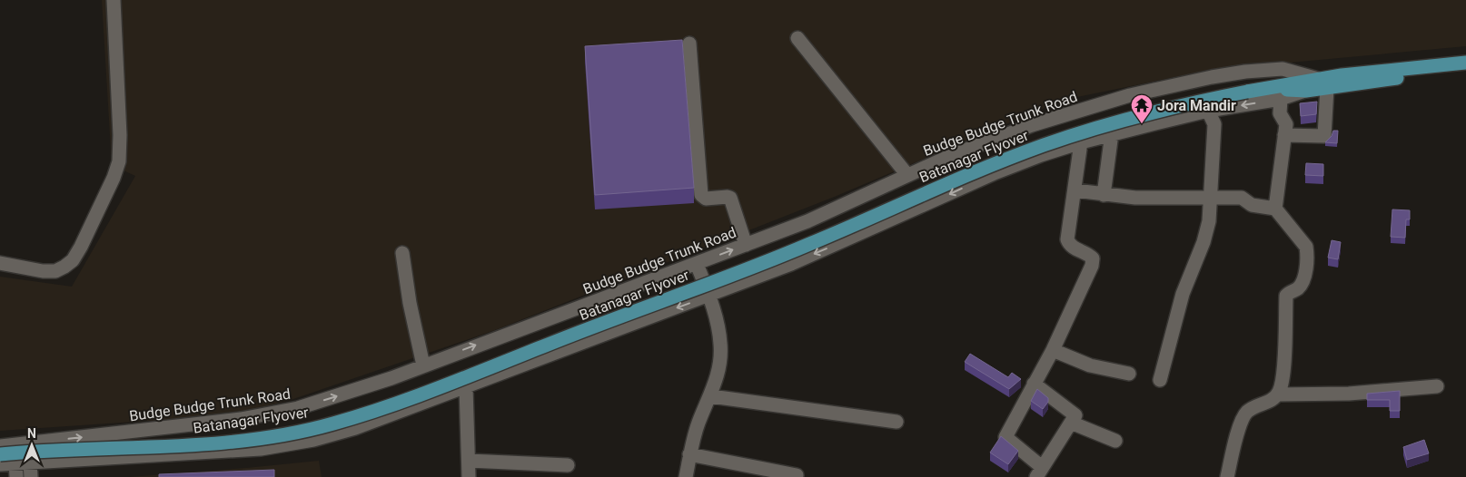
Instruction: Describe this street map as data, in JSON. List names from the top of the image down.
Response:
{
  "streets": {
    "main road": ["Batanagar Flyover"],
    "street": ["Budge Budge Trunk Road"]
  },
  "places": {
    "temple": ["Jora Mandir"]
  },
  "north": "top"
}
